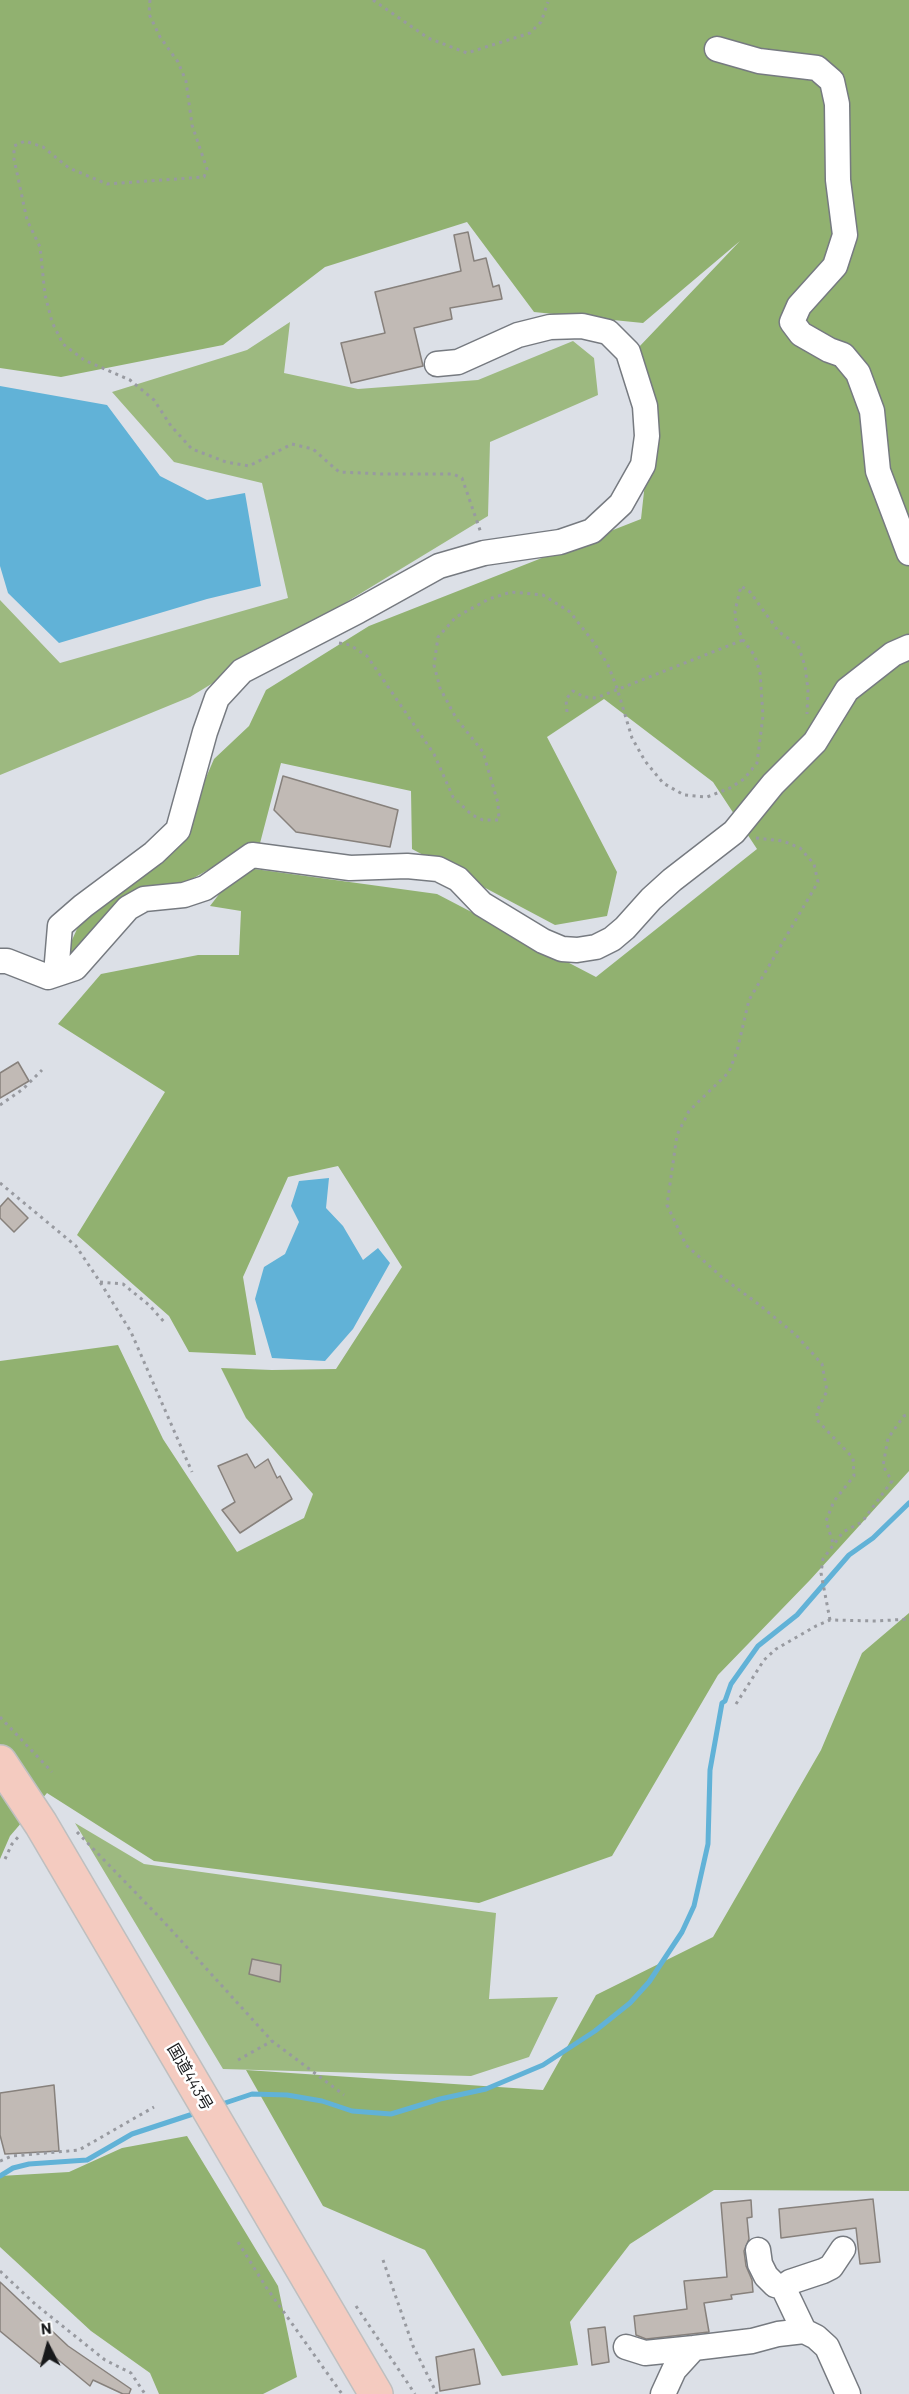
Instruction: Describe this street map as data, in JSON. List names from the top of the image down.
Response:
{
  "streets": {
    "highway": ["国道443号"]
  },
  "north": "top"
}
